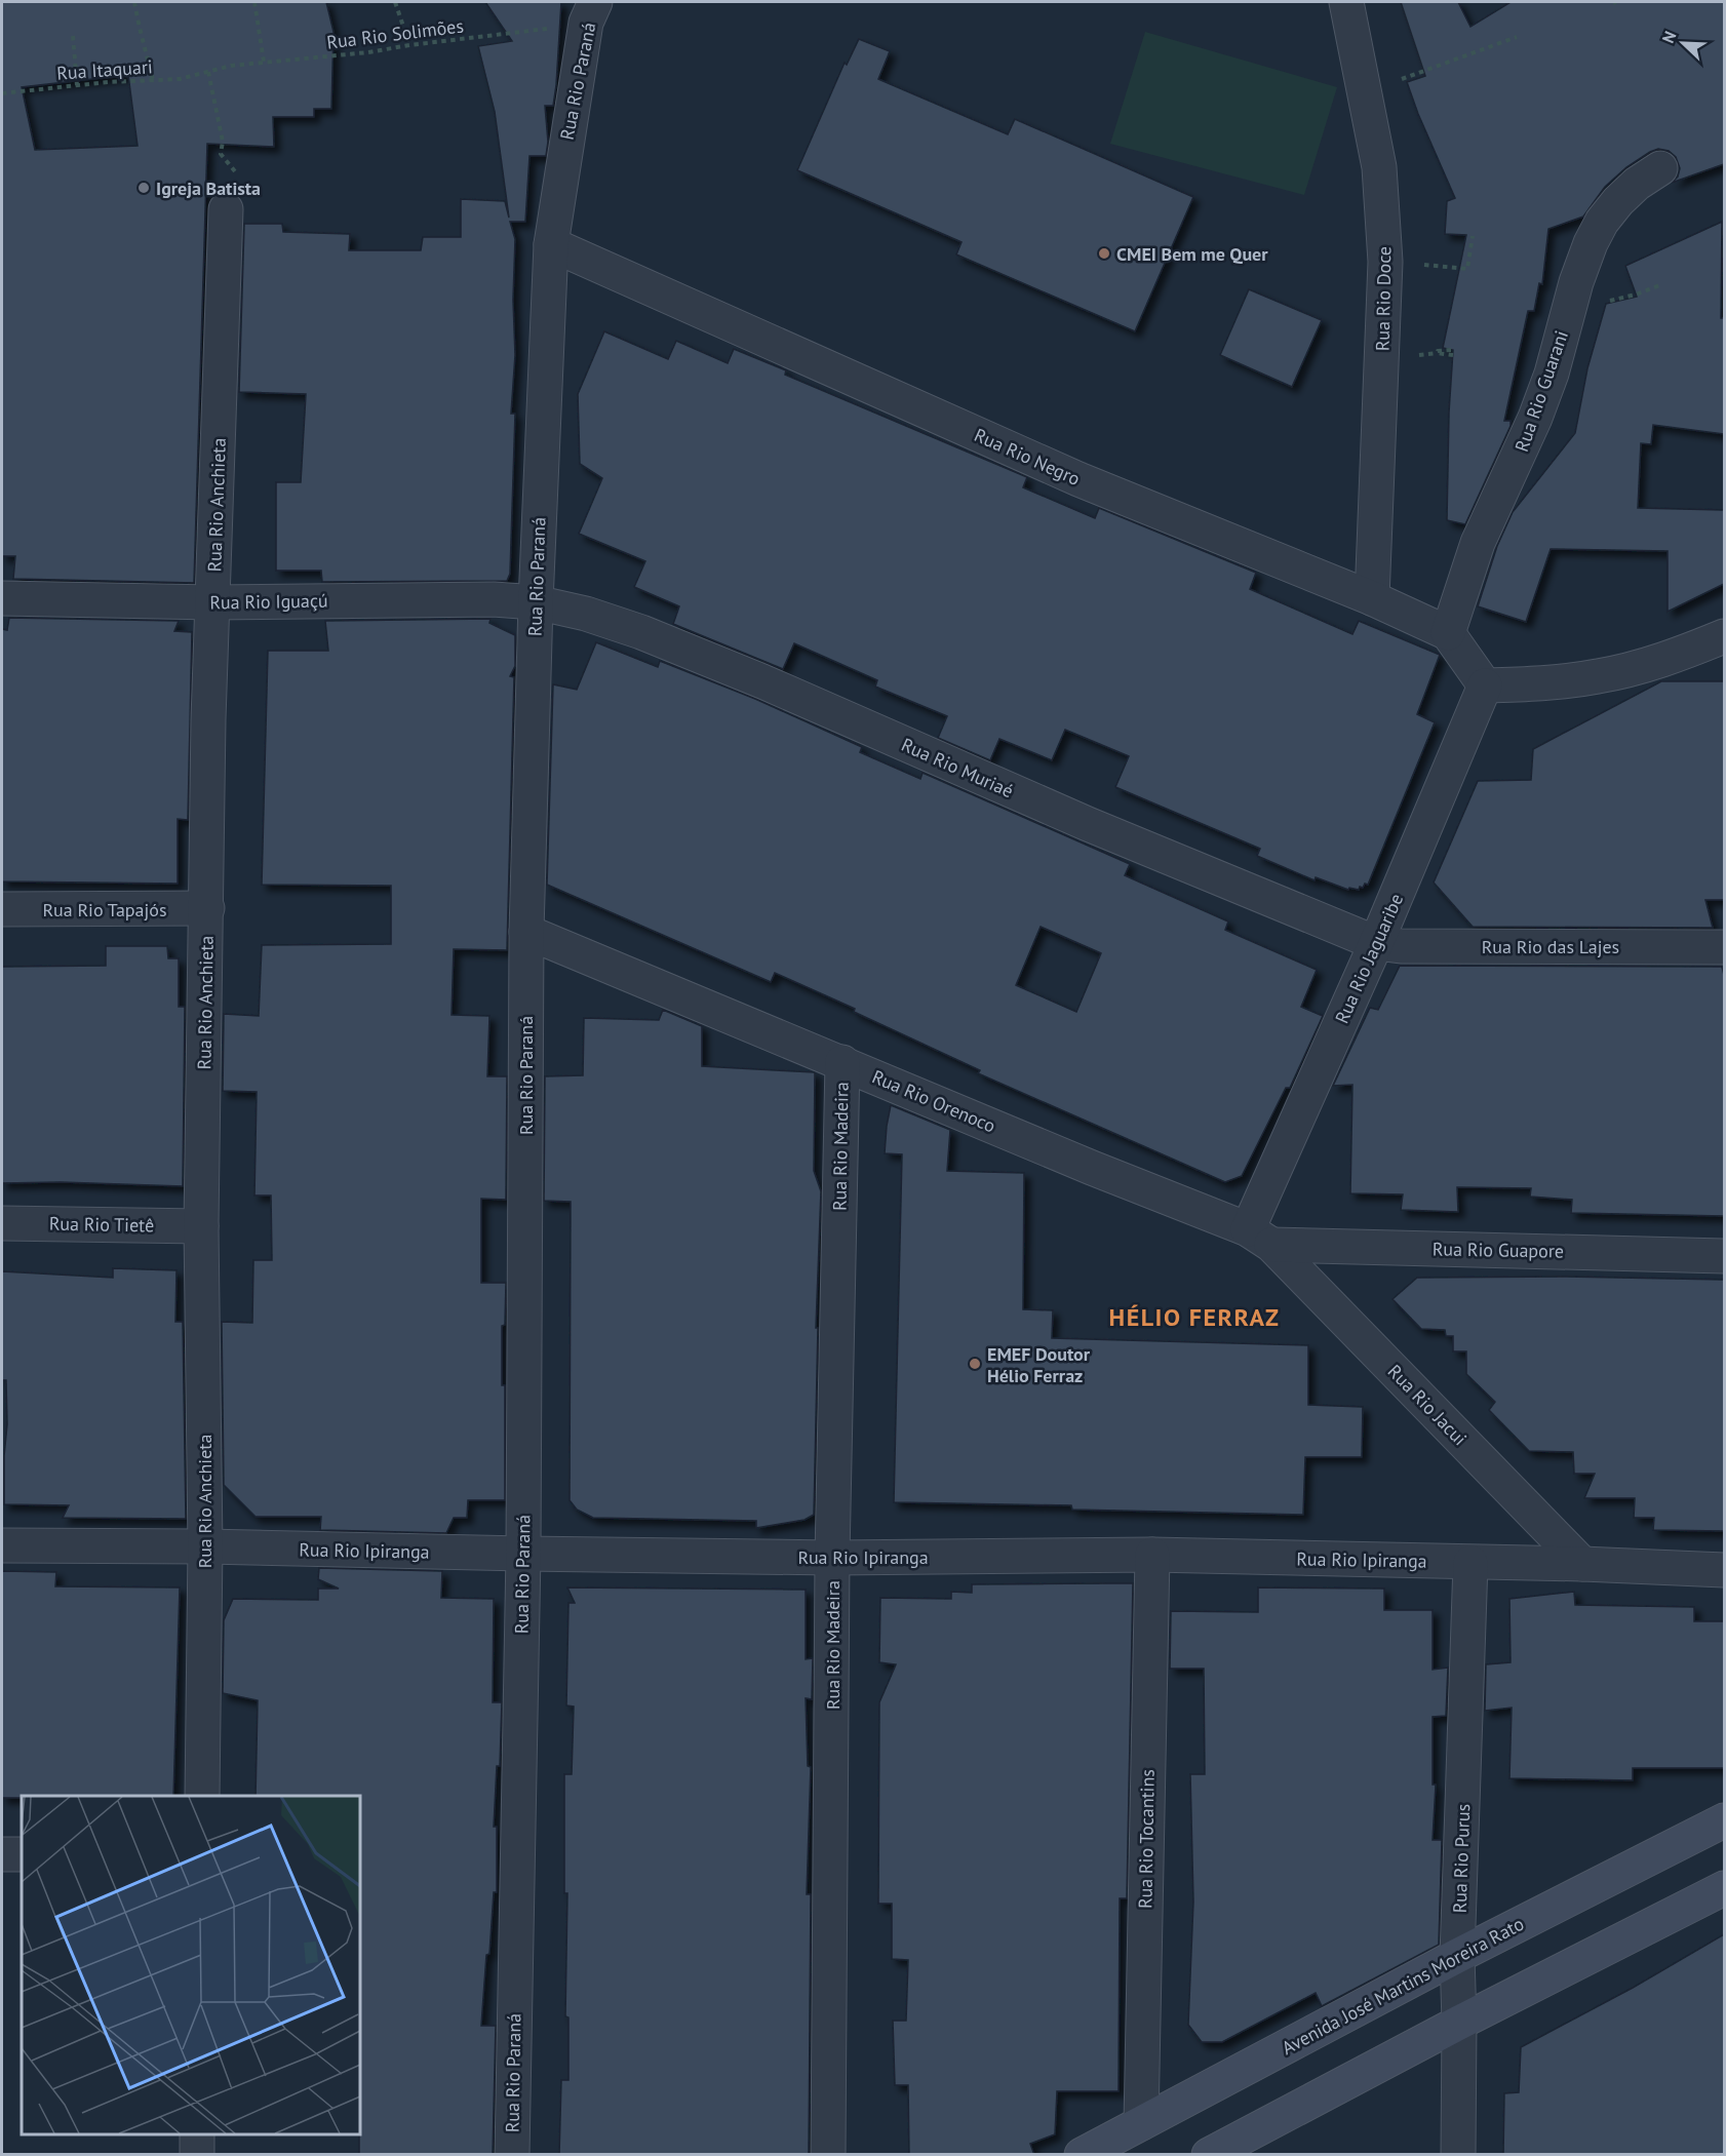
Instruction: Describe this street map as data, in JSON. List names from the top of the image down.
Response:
{
  "streets": {
    "street": [
      "Rua Rio Paraná",
      "Rua Rio Doce",
      "Rua Rio Guarani",
      "Rua Rio Negro",
      "Rua Rio Anchieta",
      "Rua Rio Iguaçú",
      "Rua Rio Muriaé",
      "Rua Rio Tapajós",
      "Rua Rio das Lajes",
      "Rua Rio Jaguaribe",
      "Rua Rio Orenoco",
      "Rua Rio Madeira",
      "Rua Rio Tietê",
      "Rua Rio Guapore",
      "Rua Rio Jacui",
      "Rua Rio Ipiranga",
      "Rua Rio Tocantins",
      "Rua Rio Purus",
      "Avenida José Martins Moreira Rato"
    ],
    "path": ["Rua Rio Solimões", "Rua Itaquari"]
  },
  "crossings": [
    ["Rua Rio Solimões", "Rua Itaquari"],
    ["Rua Rio Solimões", "Rua Rio Paraná"],
    ["Rua Rio Paraná", "Rua Rio Negro"],
    ["Rua Rio Paraná", "Rua Rio Iguaçú"],
    ["Rua Rio Paraná", "Rua Rio Muriaé"],
    ["Rua Rio Paraná", "Rua Rio Orenoco"],
    ["Rua Rio Paraná", "Rua Rio Ipiranga"],
    ["Rua Rio Doce", "Rua Rio Negro"],
    ["Rua Rio Guarani", "Rua Rio Negro"],
    ["Rua Rio Anchieta", "Rua Rio Iguaçú"],
    ["Rua Rio Anchieta", "Rua Rio Tapajós"],
    ["Rua Rio Anchieta", "Rua Rio Tietê"],
    ["Rua Rio Anchieta", "Rua Rio Ipiranga"],
    ["Rua Rio Iguaçú", "Rua Rio Muriaé"],
    ["Rua Rio Muriaé", "Rua Rio das Lajes"],
    ["Rua Rio Muriaé", "Rua Rio Jaguaribe"],
    ["Rua Rio das Lajes", "Rua Rio Jaguaribe"],
    ["Rua Rio Jaguaribe", "Rua Rio Orenoco"],
    ["Rua Rio Jaguaribe", "Rua Rio Guapore"],
    ["Rua Rio Jaguaribe", "Rua Rio Jacui"],
    ["Rua Rio Orenoco", "Rua Rio Madeira"],
    ["Rua Rio Orenoco", "Rua Rio Guapore"],
    ["Rua Rio Orenoco", "Rua Rio Jacui"],
    ["Rua Rio Madeira", "Rua Rio Ipiranga"],
    ["Rua Rio Guapore", "Rua Rio Jacui"],
    ["Rua Rio Jacui", "Rua Rio Ipiranga"],
    ["Rua Rio Ipiranga", "Rua Rio Tocantins"],
    ["Rua Rio Ipiranga", "Rua Rio Purus"],
    ["Rua Rio Tocantins", "Avenida José Martins Moreira Rato"],
    ["Rua Rio Purus", "Avenida José Martins Moreira Rato"]
  ],
  "districts": ["HÉLIO FERRAZ"],
  "places": ["Igreja Batista", "CMEI Bem me Quer", "EMEF Doutor Hélio Ferraz"],
  "north": "top left"
}
